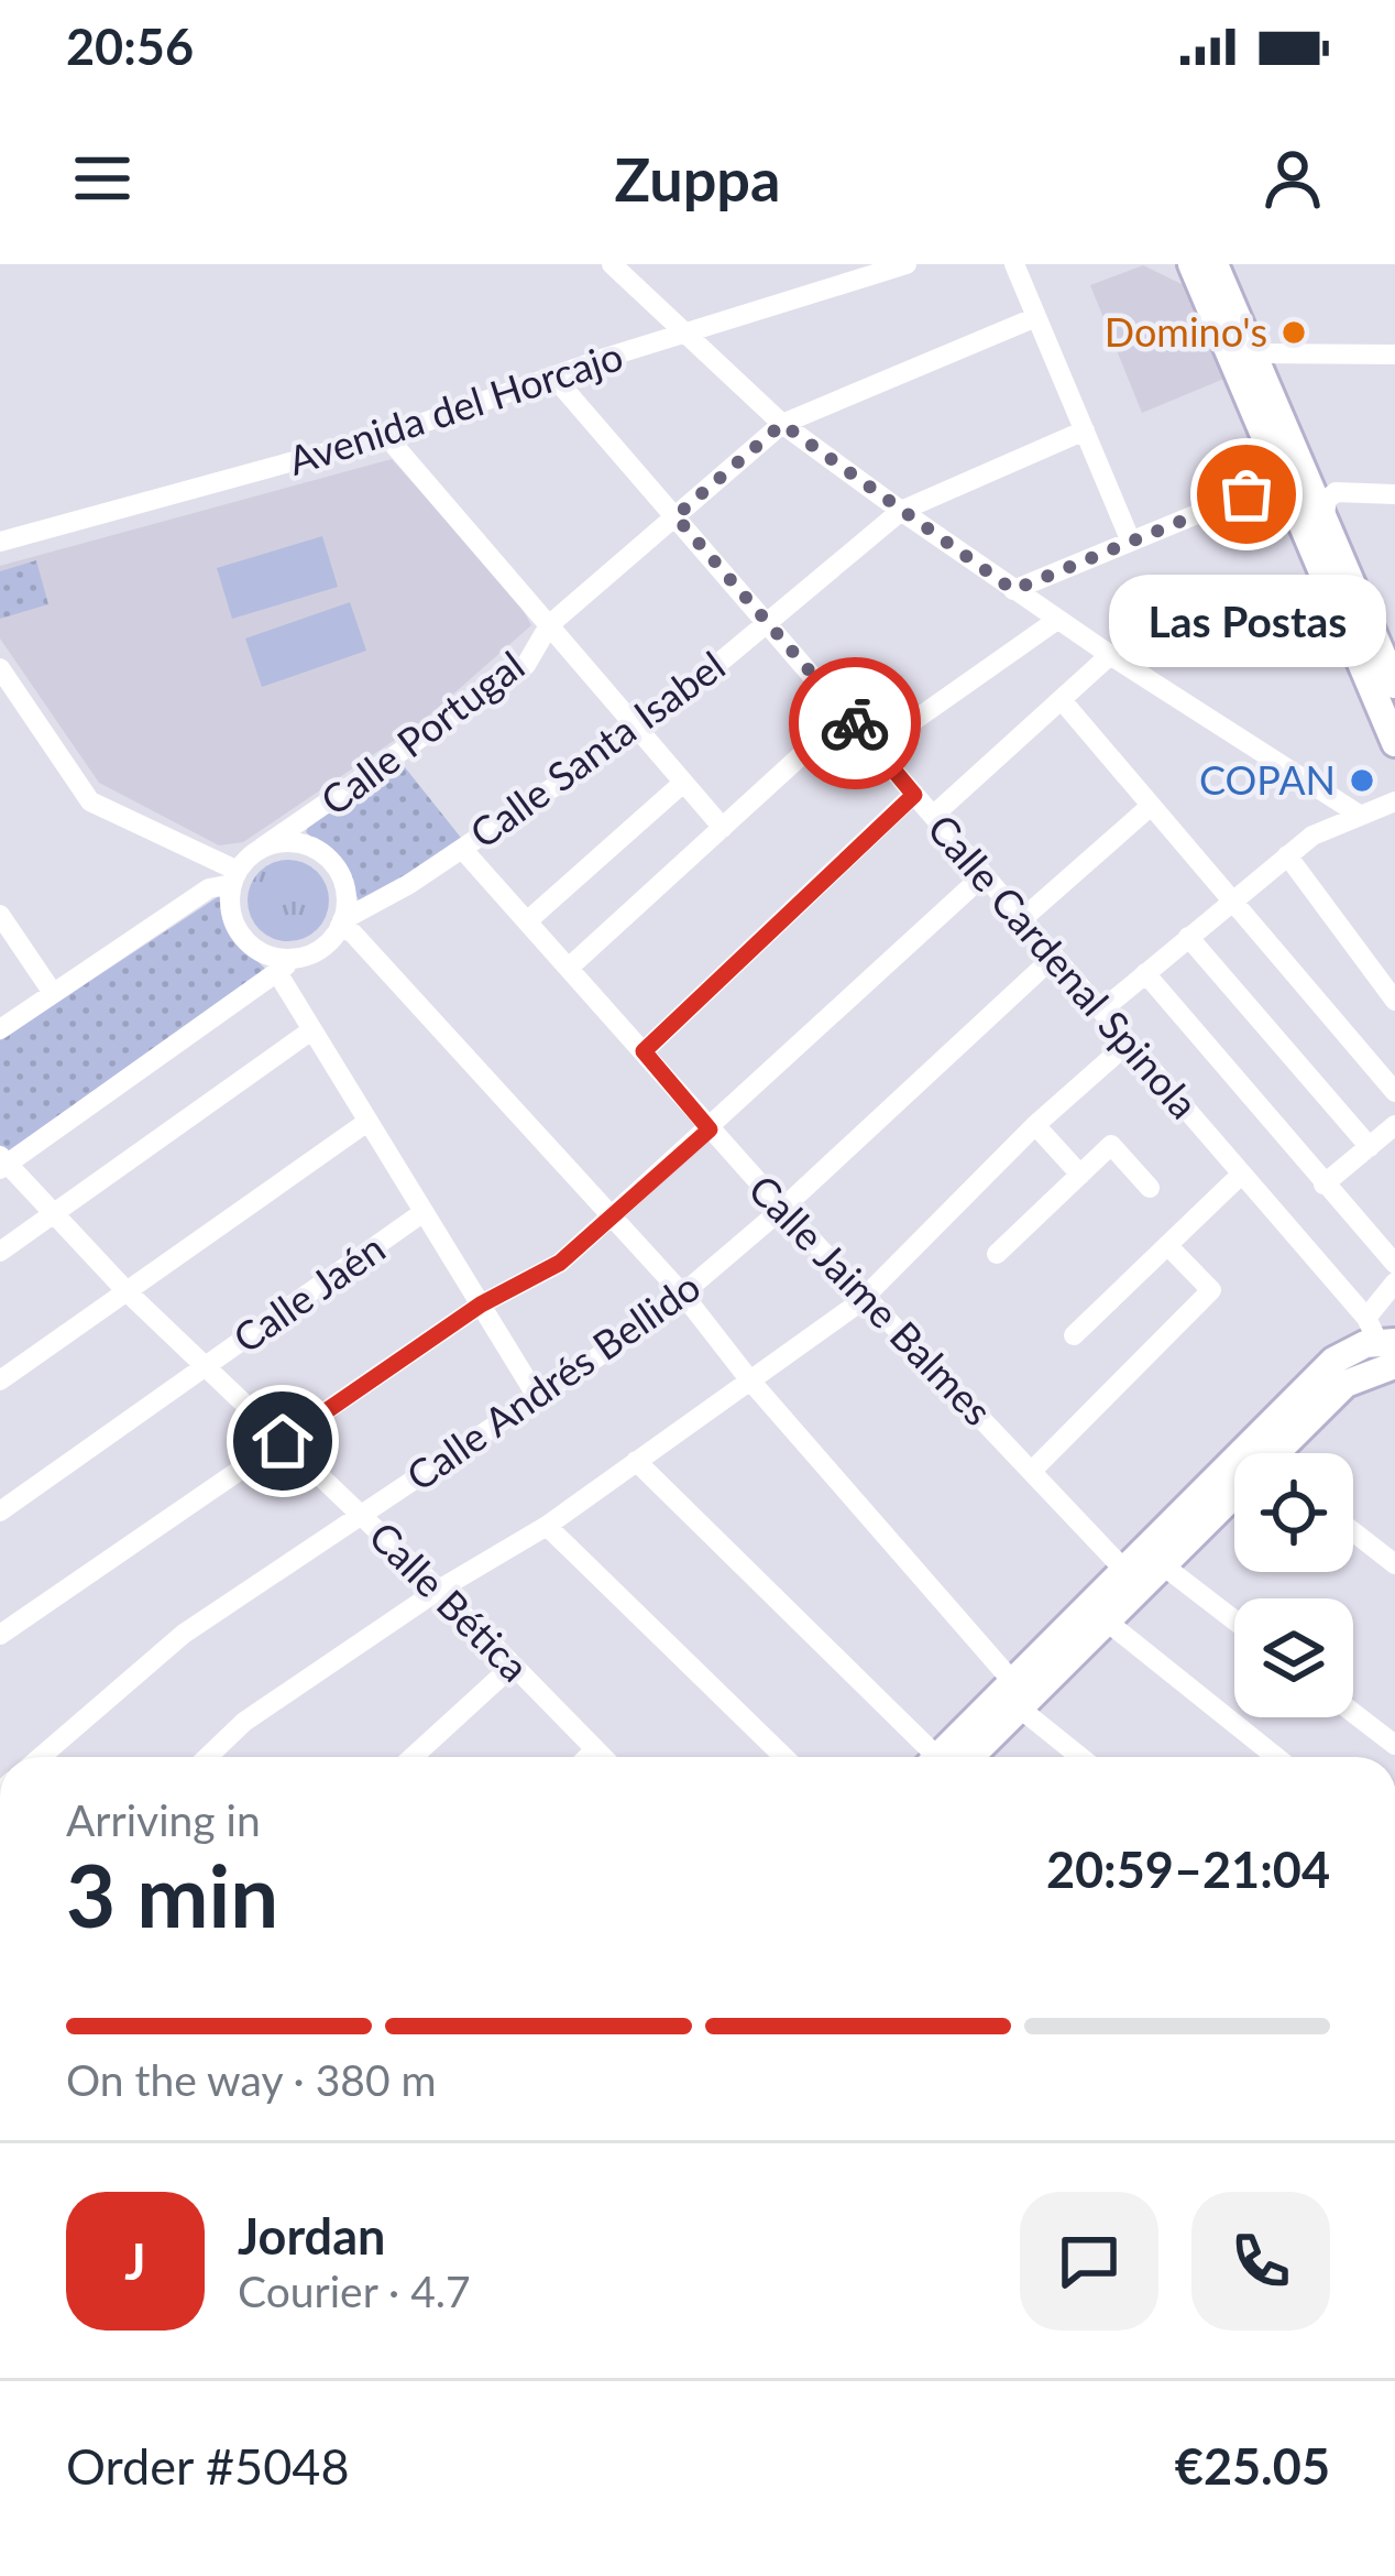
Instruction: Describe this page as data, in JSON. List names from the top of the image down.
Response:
{
  "streets": {
    "street": [
      "Avenida del Horcajo",
      "Calle Portugal",
      "Calle Santa Isabel",
      "Calle Cardenal Spinola",
      "Calle Jaén",
      "Calle Jaime Balmes",
      "Calle Andrés Bellido",
      "Calle Bética"
    ]
  },
  "crossings": [
    ["Avenida del Horcajo", "Calle Cardenal Spinola"],
    ["Calle Portugal", "Calle Santa Isabel"],
    ["Calle Portugal", "Calle Cardenal Spinola"],
    ["Calle Santa Isabel", "Calle Cardenal Spinola"],
    ["Calle Santa Isabel", "Calle Jaime Balmes"],
    ["Calle Cardenal Spinola", "Calle Andrés Bellido"],
    ["Calle Jaén", "Calle Bética"],
    ["Calle Jaime Balmes", "Calle Andrés Bellido"],
    ["Calle Andrés Bellido", "Calle Bética"]
  ],
  "places": ["Domino's", "Las Postas", "COPAN"],
  "page": {
    "status": "20:56",
    "header": "Zuppa",
    "bubble": "Las Postas",
    "heading": ["3 min", "Arriving in", "20:59–21:04"],
    "panel": [
      "Jordan",
      "Courier · 4.7",
      "Order #5048",
      "€25.05"
    ],
    "bar": "On the way · 380 m",
    "round": "J"
  }
}
